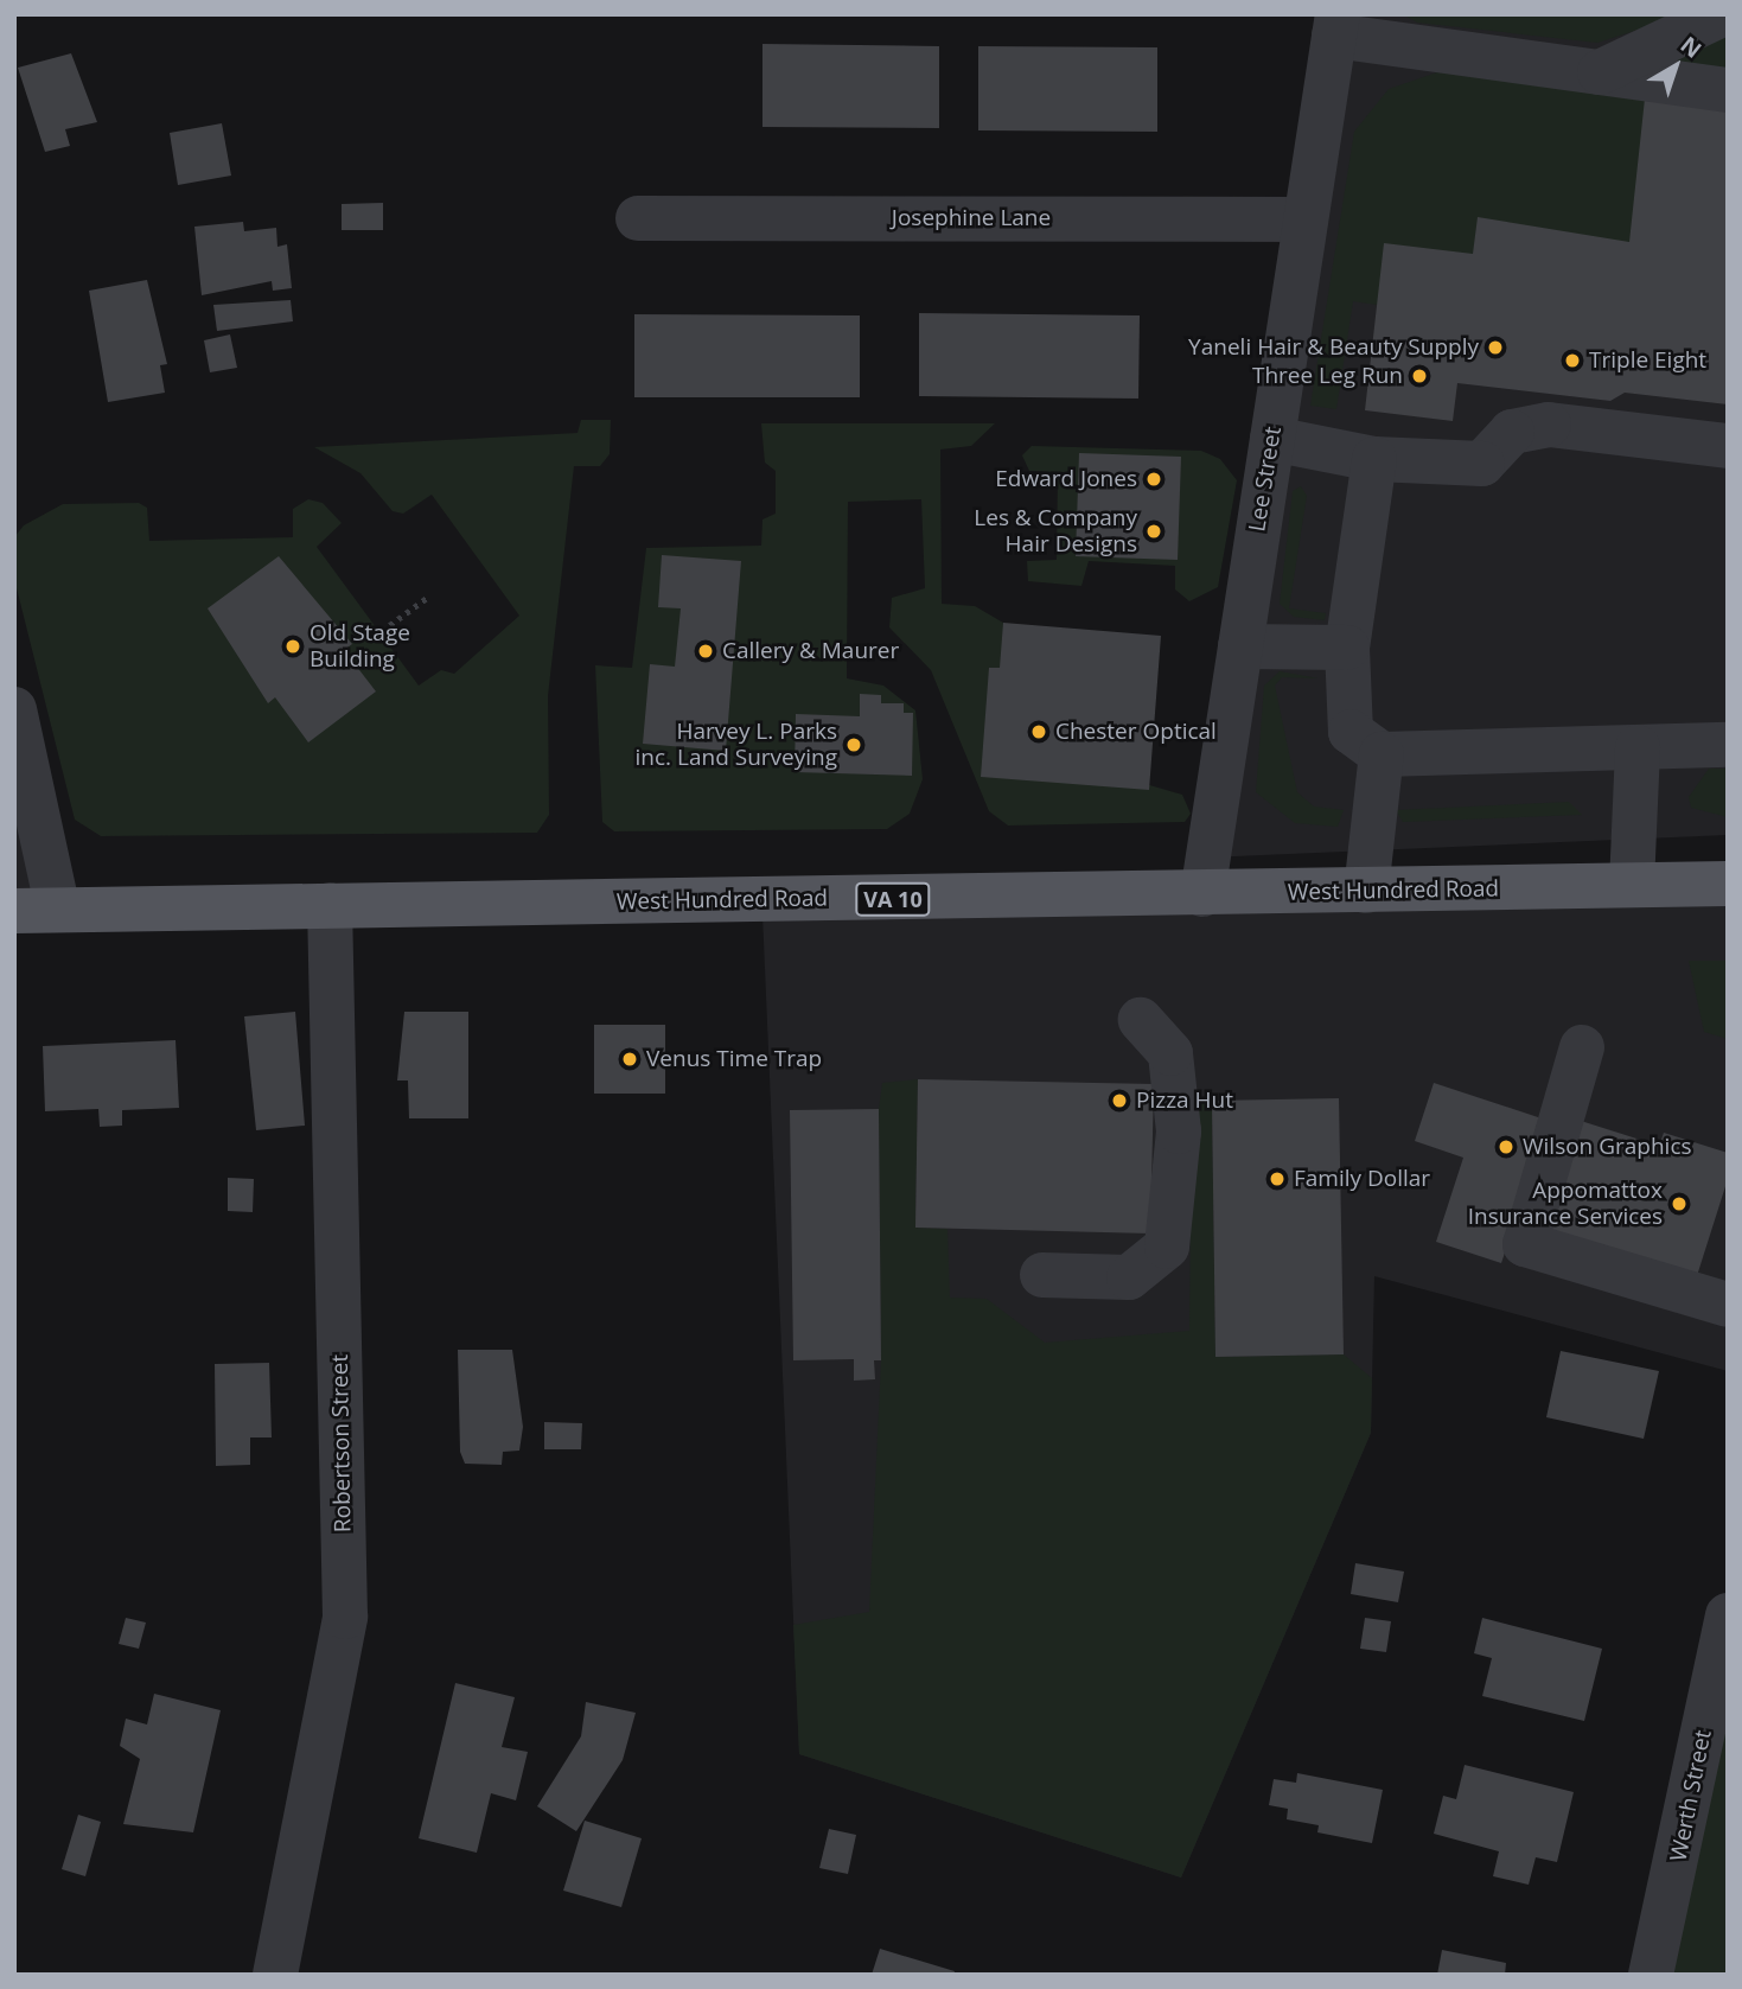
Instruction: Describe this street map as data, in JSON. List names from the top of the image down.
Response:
{
  "streets": {
    "main road": ["West Hundred Road", "VA 10"],
    "street": [
      "Josephine Lane",
      "Lee Street",
      "Robertson Street",
      "Werth Street"
    ]
  },
  "crossings": [
    ["Josephine Lane", "Lee Street"],
    ["Lee Street", "West Hundred Road"],
    ["West Hundred Road", "Robertson Street"]
  ],
  "places": [
    "Yaneli Hair & Beauty Supply",
    "Triple Eight",
    "Three Leg Run",
    "Edward Jones",
    "Les & Company Hair Designs",
    "Old Stage Building",
    "Callery & Maurer",
    "Chester Optical",
    "Harvey L. Parks inc. Land Surveying",
    "Venus Time Trap",
    "Pizza Hut",
    "Wilson Graphics",
    "Family Dollar",
    "Appomattox Insurance Services"
  ],
  "north": "top right"
}
